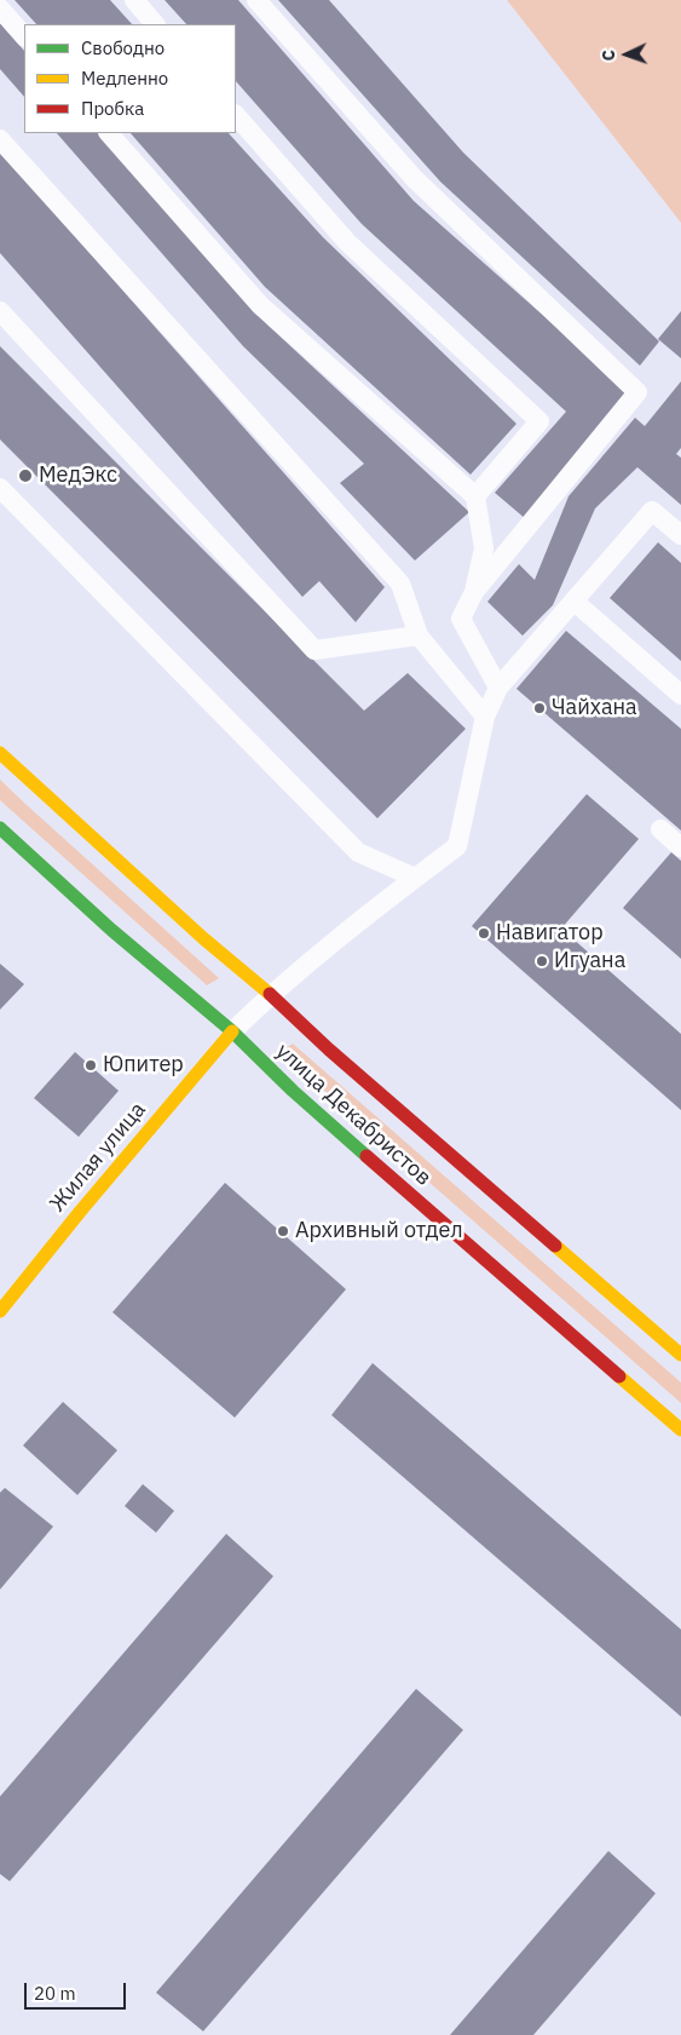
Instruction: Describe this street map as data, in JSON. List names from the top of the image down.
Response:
{
  "streets": {
    "street": ["улица Декабристов", "Жилая улица"]
  },
  "crossings": [
    ["улица Декабристов", "Жилая улица"]
  ],
  "places": [
    "МедЭкс",
    "Чайхана",
    "Навигатор",
    "Игуана",
    "Юпитер",
    "Архивный отдел"
  ],
  "legend": ["Свободно", "Медленно", "Пробка"],
  "scale_bar": "20 m",
  "north": "left"
}
